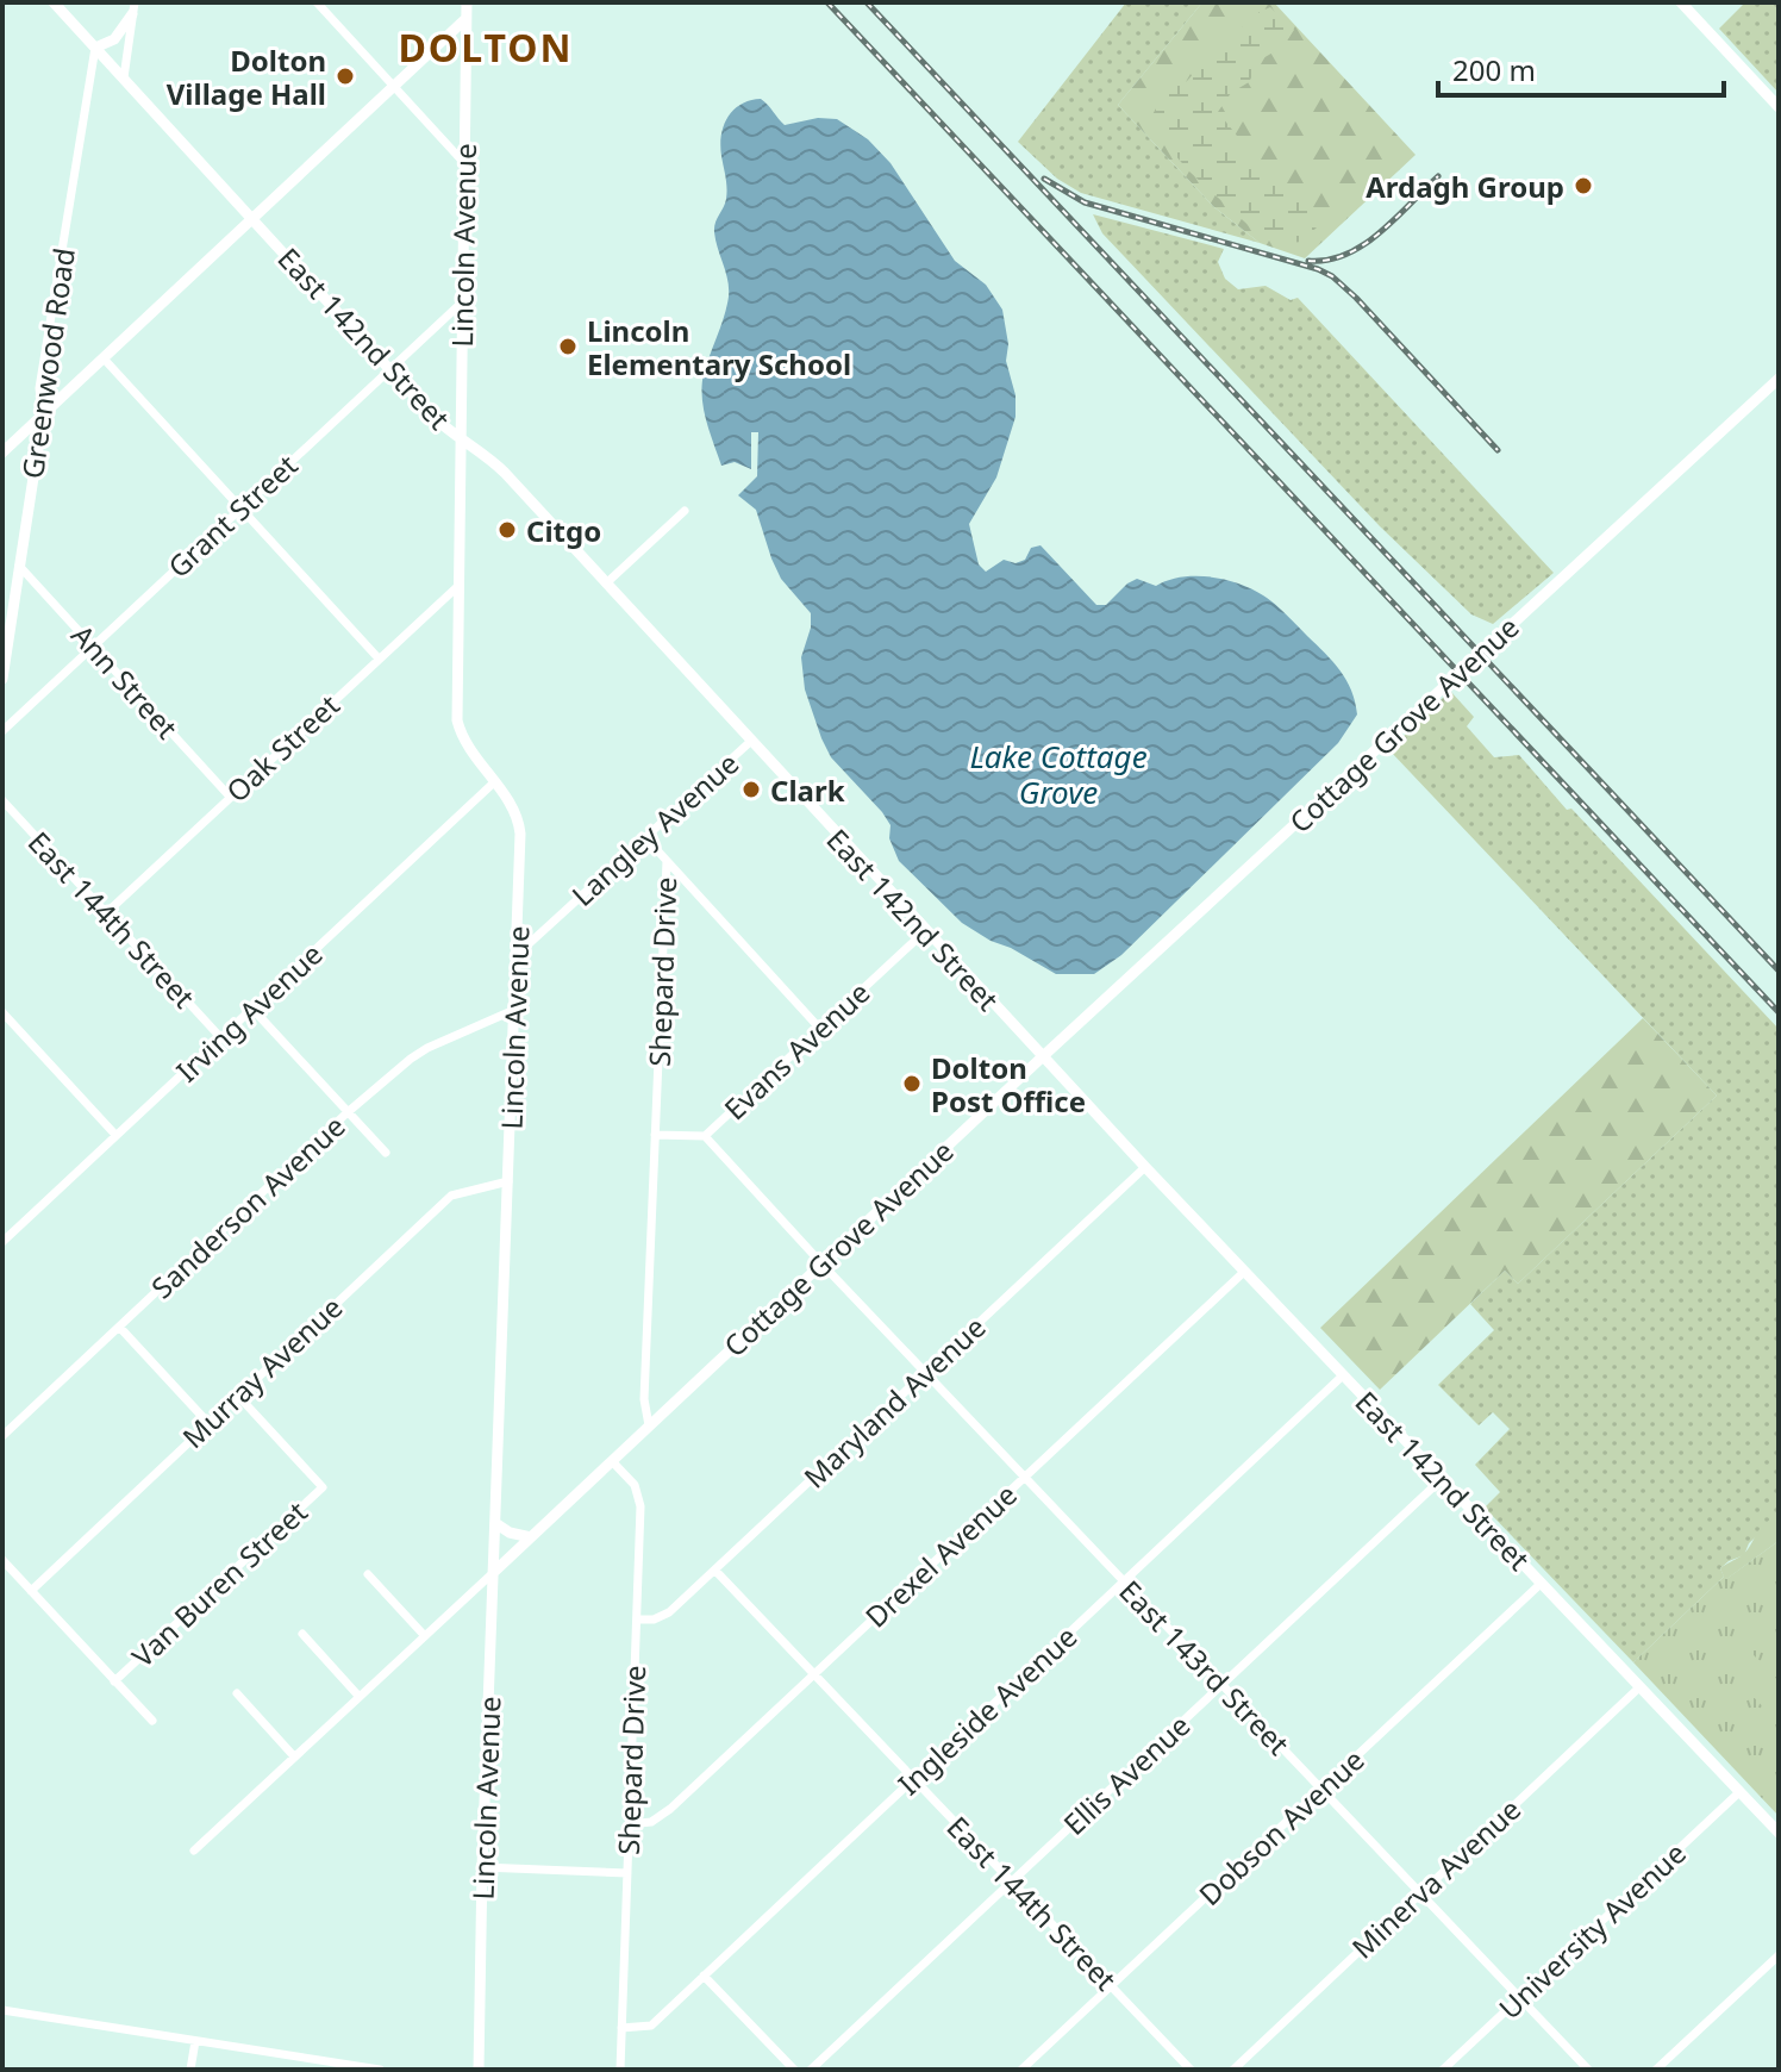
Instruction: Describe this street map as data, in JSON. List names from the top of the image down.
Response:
{
  "streets": {
    "street": [
      "Lincoln Avenue",
      "East 142nd Street",
      "Greenwood Road",
      "Grant Street",
      "Ann Street",
      "Cottage Grove Avenue",
      "Oak Street",
      "Langley Avenue",
      "East 144th Street",
      "Shepard Drive",
      "Irving Avenue",
      "Evans Avenue",
      "Sanderson Avenue",
      "Murray Avenue",
      "Maryland Avenue",
      "Drexel Avenue",
      "Van Buren Street",
      "East 143rd Street",
      "Ingleside Avenue",
      "Ellis Avenue",
      "Dobson Avenue",
      "Minerva Avenue",
      "University Avenue"
    ]
  },
  "crossings": [
    ["Lincoln Avenue", "East 142nd Street"],
    ["Lincoln Avenue", "Grant Street"],
    ["Lincoln Avenue", "Cottage Grove Avenue"],
    ["Lincoln Avenue", "Oak Street"],
    ["Lincoln Avenue", "Langley Avenue"],
    ["Lincoln Avenue", "Irving Avenue"],
    ["Lincoln Avenue", "Sanderson Avenue"],
    ["Lincoln Avenue", "Murray Avenue"],
    ["East 142nd Street", "Greenwood Road"],
    ["East 142nd Street", "Grant Street"],
    ["East 142nd Street", "Cottage Grove Avenue"],
    ["East 142nd Street", "Langley Avenue"],
    ["East 142nd Street", "Evans Avenue"],
    ["East 142nd Street", "Maryland Avenue"],
    ["East 142nd Street", "Drexel Avenue"],
    ["East 142nd Street", "Ingleside Avenue"],
    ["East 142nd Street", "Ellis Avenue"],
    ["East 142nd Street", "Dobson Avenue"],
    ["East 142nd Street", "Minerva Avenue"],
    ["East 142nd Street", "University Avenue"],
    ["Greenwood Road", "Ann Street"],
    ["Grant Street", "Ann Street"],
    ["Ann Street", "Oak Street"],
    ["Cottage Grove Avenue", "Shepard Drive"],
    ["Cottage Grove Avenue", "East 143rd Street"],
    ["Oak Street", "East 144th Street"],
    ["East 144th Street", "Irving Avenue"],
    ["East 144th Street", "Maryland Avenue"],
    ["East 144th Street", "Drexel Avenue"],
    ["East 144th Street", "Ingleside Avenue"],
    ["East 144th Street", "Ellis Avenue"],
    ["East 144th Street", "Dobson Avenue"],
    ["Shepard Drive", "Evans Avenue"],
    ["Shepard Drive", "Maryland Avenue"],
    ["Shepard Drive", "Drexel Avenue"],
    ["Shepard Drive", "Ingleside Avenue"],
    ["Evans Avenue", "East 143rd Street"],
    ["Murray Avenue", "Van Buren Street"],
    ["Maryland Avenue", "East 143rd Street"],
    ["Drexel Avenue", "East 143rd Street"],
    ["East 143rd Street", "Ingleside Avenue"],
    ["East 143rd Street", "Ellis Avenue"],
    ["East 143rd Street", "Dobson Avenue"],
    ["East 143rd Street", "Minerva Avenue"],
    ["East 143rd Street", "University Avenue"]
  ],
  "districts": ["DOLTON"],
  "water": ["Lake Cottage Grove"],
  "places": [
    "Dolton Village Hall",
    "Ardagh Group",
    "Lincoln Elementary School",
    "Citgo",
    "Clark",
    "Dolton Post Office"
  ],
  "scale_bar": "200 m"
}
